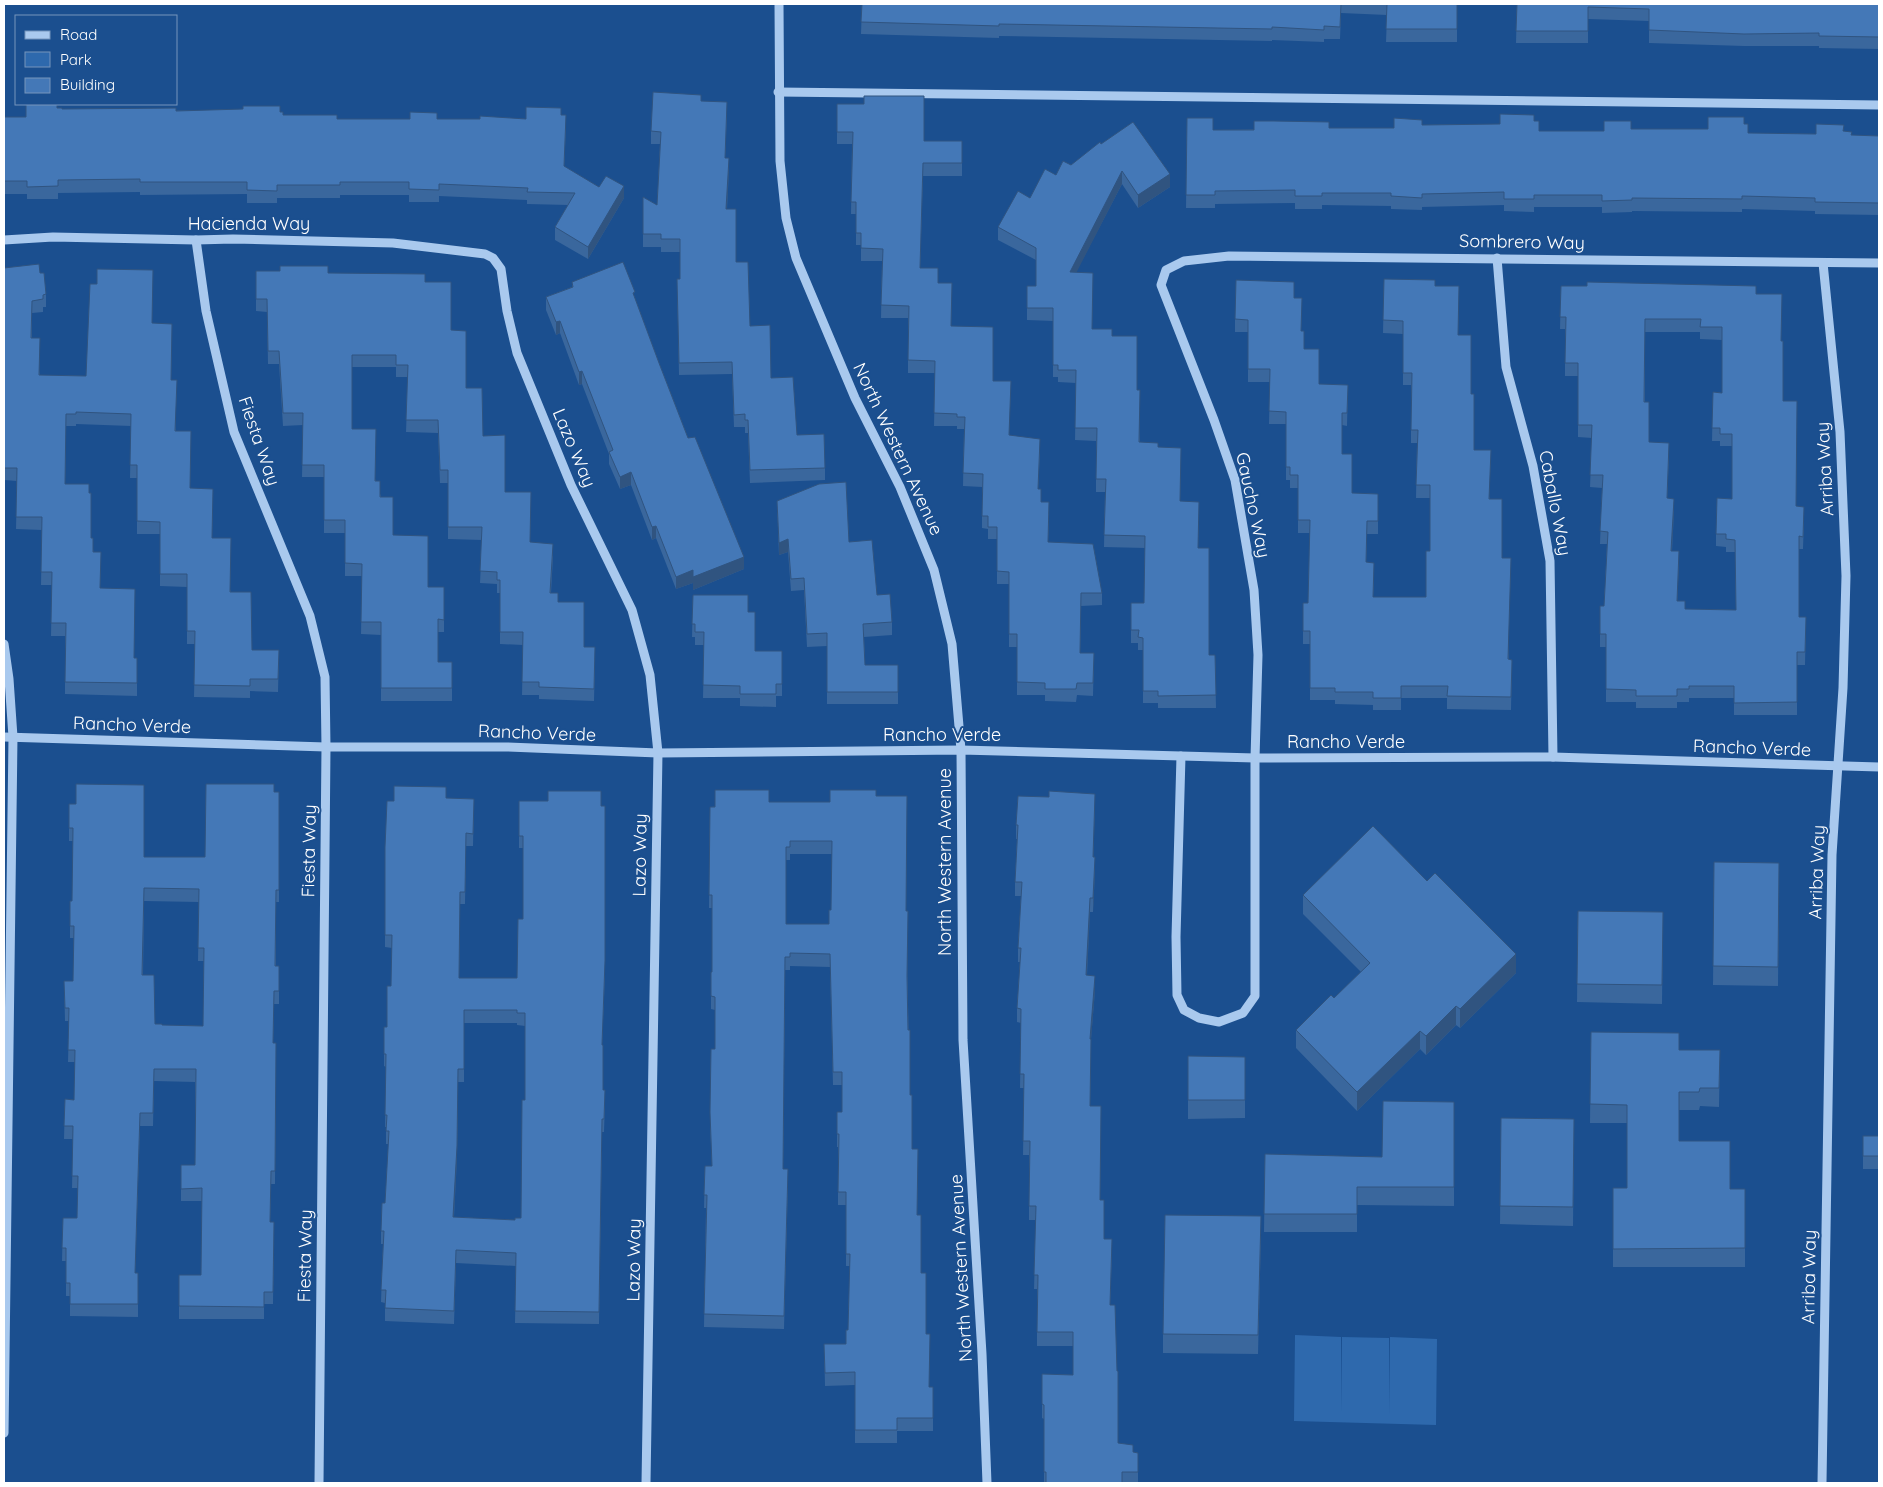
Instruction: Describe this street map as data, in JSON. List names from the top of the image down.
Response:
{
  "streets": {
    "street": [
      "Hacienda Way",
      "Sombrero Way",
      "Fiesta Way",
      "Lazo Way",
      "North Western Avenue",
      "Arriba Way",
      "Caballo Way",
      "Gaucho Way",
      "Rancho Verde"
    ]
  },
  "crossings": [
    ["Hacienda Way", "Fiesta Way"],
    ["Hacienda Way", "Lazo Way"],
    ["Sombrero Way", "Arriba Way"],
    ["Sombrero Way", "Caballo Way"],
    ["Sombrero Way", "Gaucho Way"],
    ["Fiesta Way", "Rancho Verde"],
    ["Lazo Way", "Rancho Verde"],
    ["North Western Avenue", "Rancho Verde"],
    ["Arriba Way", "Rancho Verde"],
    ["Caballo Way", "Rancho Verde"],
    ["Gaucho Way", "Rancho Verde"]
  ],
  "legend": ["Road", "Park", "Building"]
}
